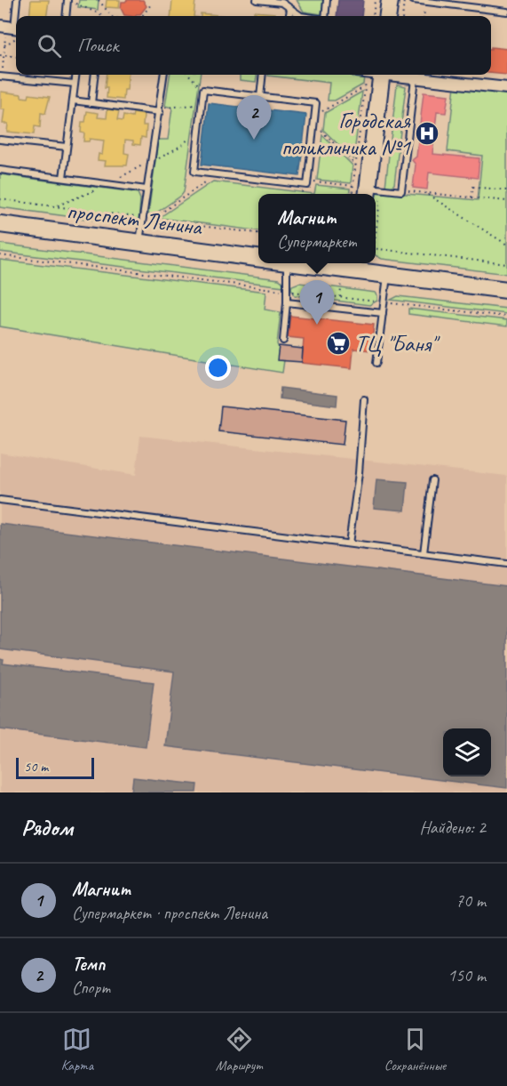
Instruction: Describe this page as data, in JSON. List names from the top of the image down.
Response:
{
  "streets": {
    "main road": ["проспект Ленина"]
  },
  "places": {
    "hospital": ["Городская поликлиника №1"],
    "supermarket": ["ТЦ \"Баня\""]
  },
  "scale_bar": "50 m",
  "page": {
    "search": "Поиск",
    "pins": ["2", "1"],
    "popup": ["Магнит", "Супермаркет"],
    "scale": "50 m",
    "heading": ["Рядом", "Найдено: 2"],
    "list": [
      {
        "mark": "1",
        "name": "Магнит",
        "note": "Супермаркет · проспект Ленина",
        "value": "70 m"
      },
      {
        "mark": "2",
        "name": "Темп",
        "note": "Спорт",
        "value": "150 m"
      }
    ],
    "nav": ["Карта", "Маршрут", "Сохранённые"]
  }
}
